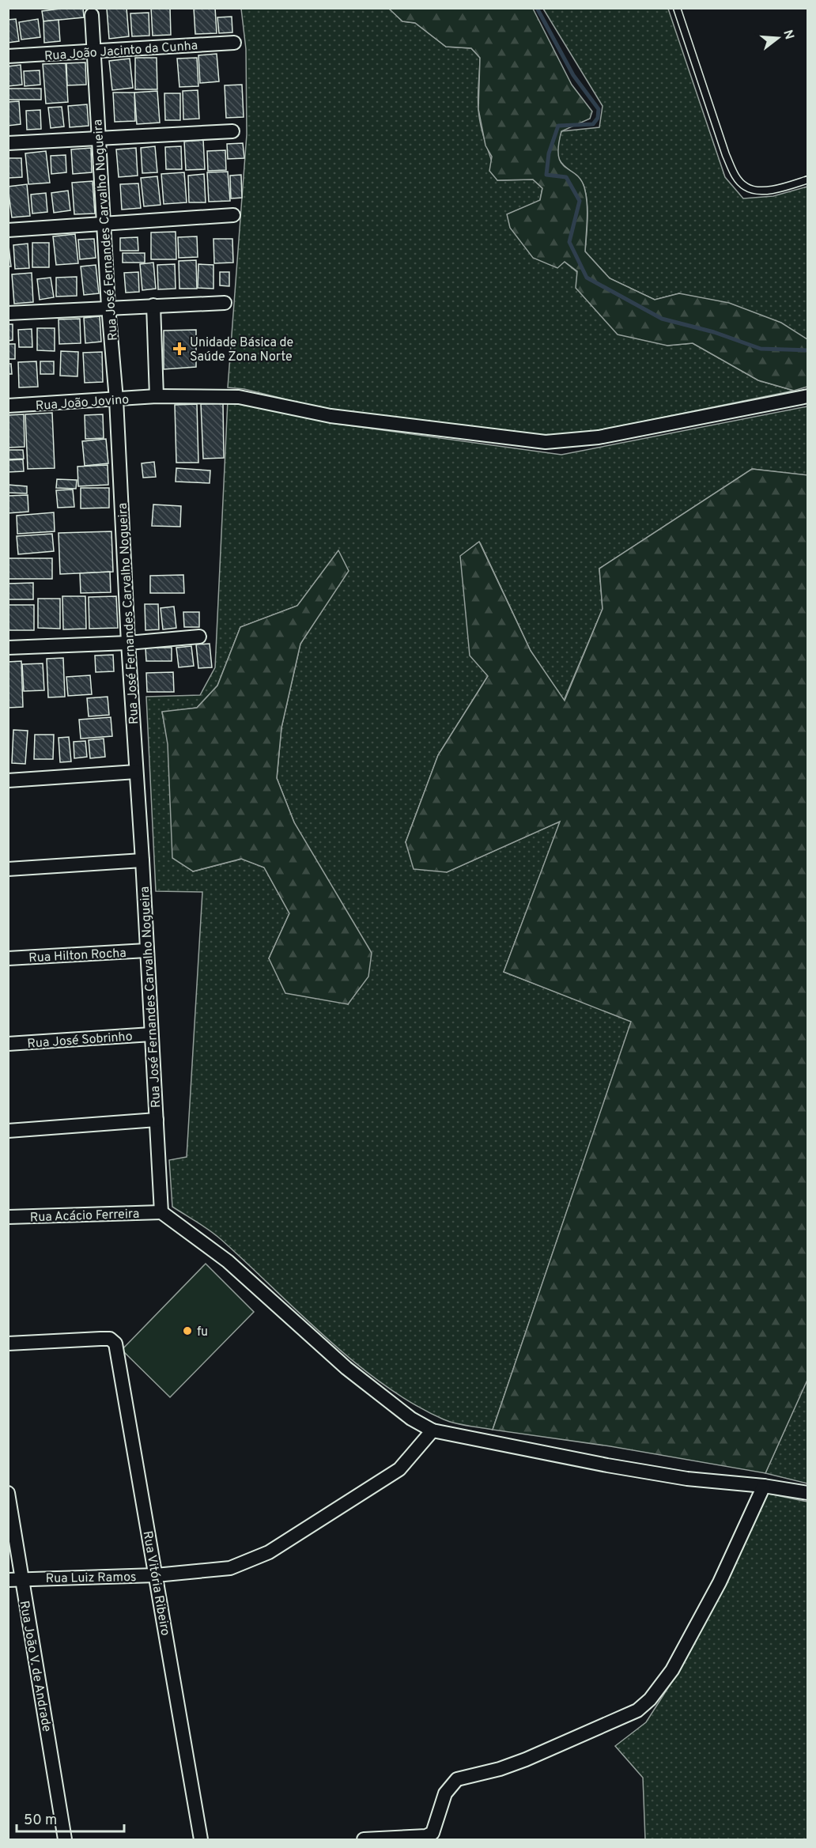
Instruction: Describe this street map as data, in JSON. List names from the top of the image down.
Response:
{
  "streets": {
    "street": [
      "Rua João Jacinto da Cunha",
      "Rua José Fernandes Carvalho Nogueira",
      "Rua João Jovino",
      "Rua Hilton Rocha",
      "Rua José Sobrinho",
      "Rua Acácio Ferreira",
      "Rua Luiz Ramos",
      "Rua Vitória Ribeiro",
      "Rua João V. de Andrade"
    ]
  },
  "crossings": [
    ["Rua João Jacinto da Cunha", "Rua José Fernandes Carvalho Nogueira"],
    ["Rua José Fernandes Carvalho Nogueira", "Rua João Jovino"],
    ["Rua José Fernandes Carvalho Nogueira", "Rua Hilton Rocha"],
    ["Rua José Fernandes Carvalho Nogueira", "Rua José Sobrinho"],
    ["Rua José Fernandes Carvalho Nogueira", "Rua Acácio Ferreira"],
    ["Rua Luiz Ramos", "Rua Vitória Ribeiro"],
    ["Rua Luiz Ramos", "Rua João V. de Andrade"]
  ],
  "places": {
    "health": ["Unidade Básica de Saúde Zona Norte"],
    "other": ["fu"]
  },
  "scale_bar": "50 m",
  "north": "right"
}
